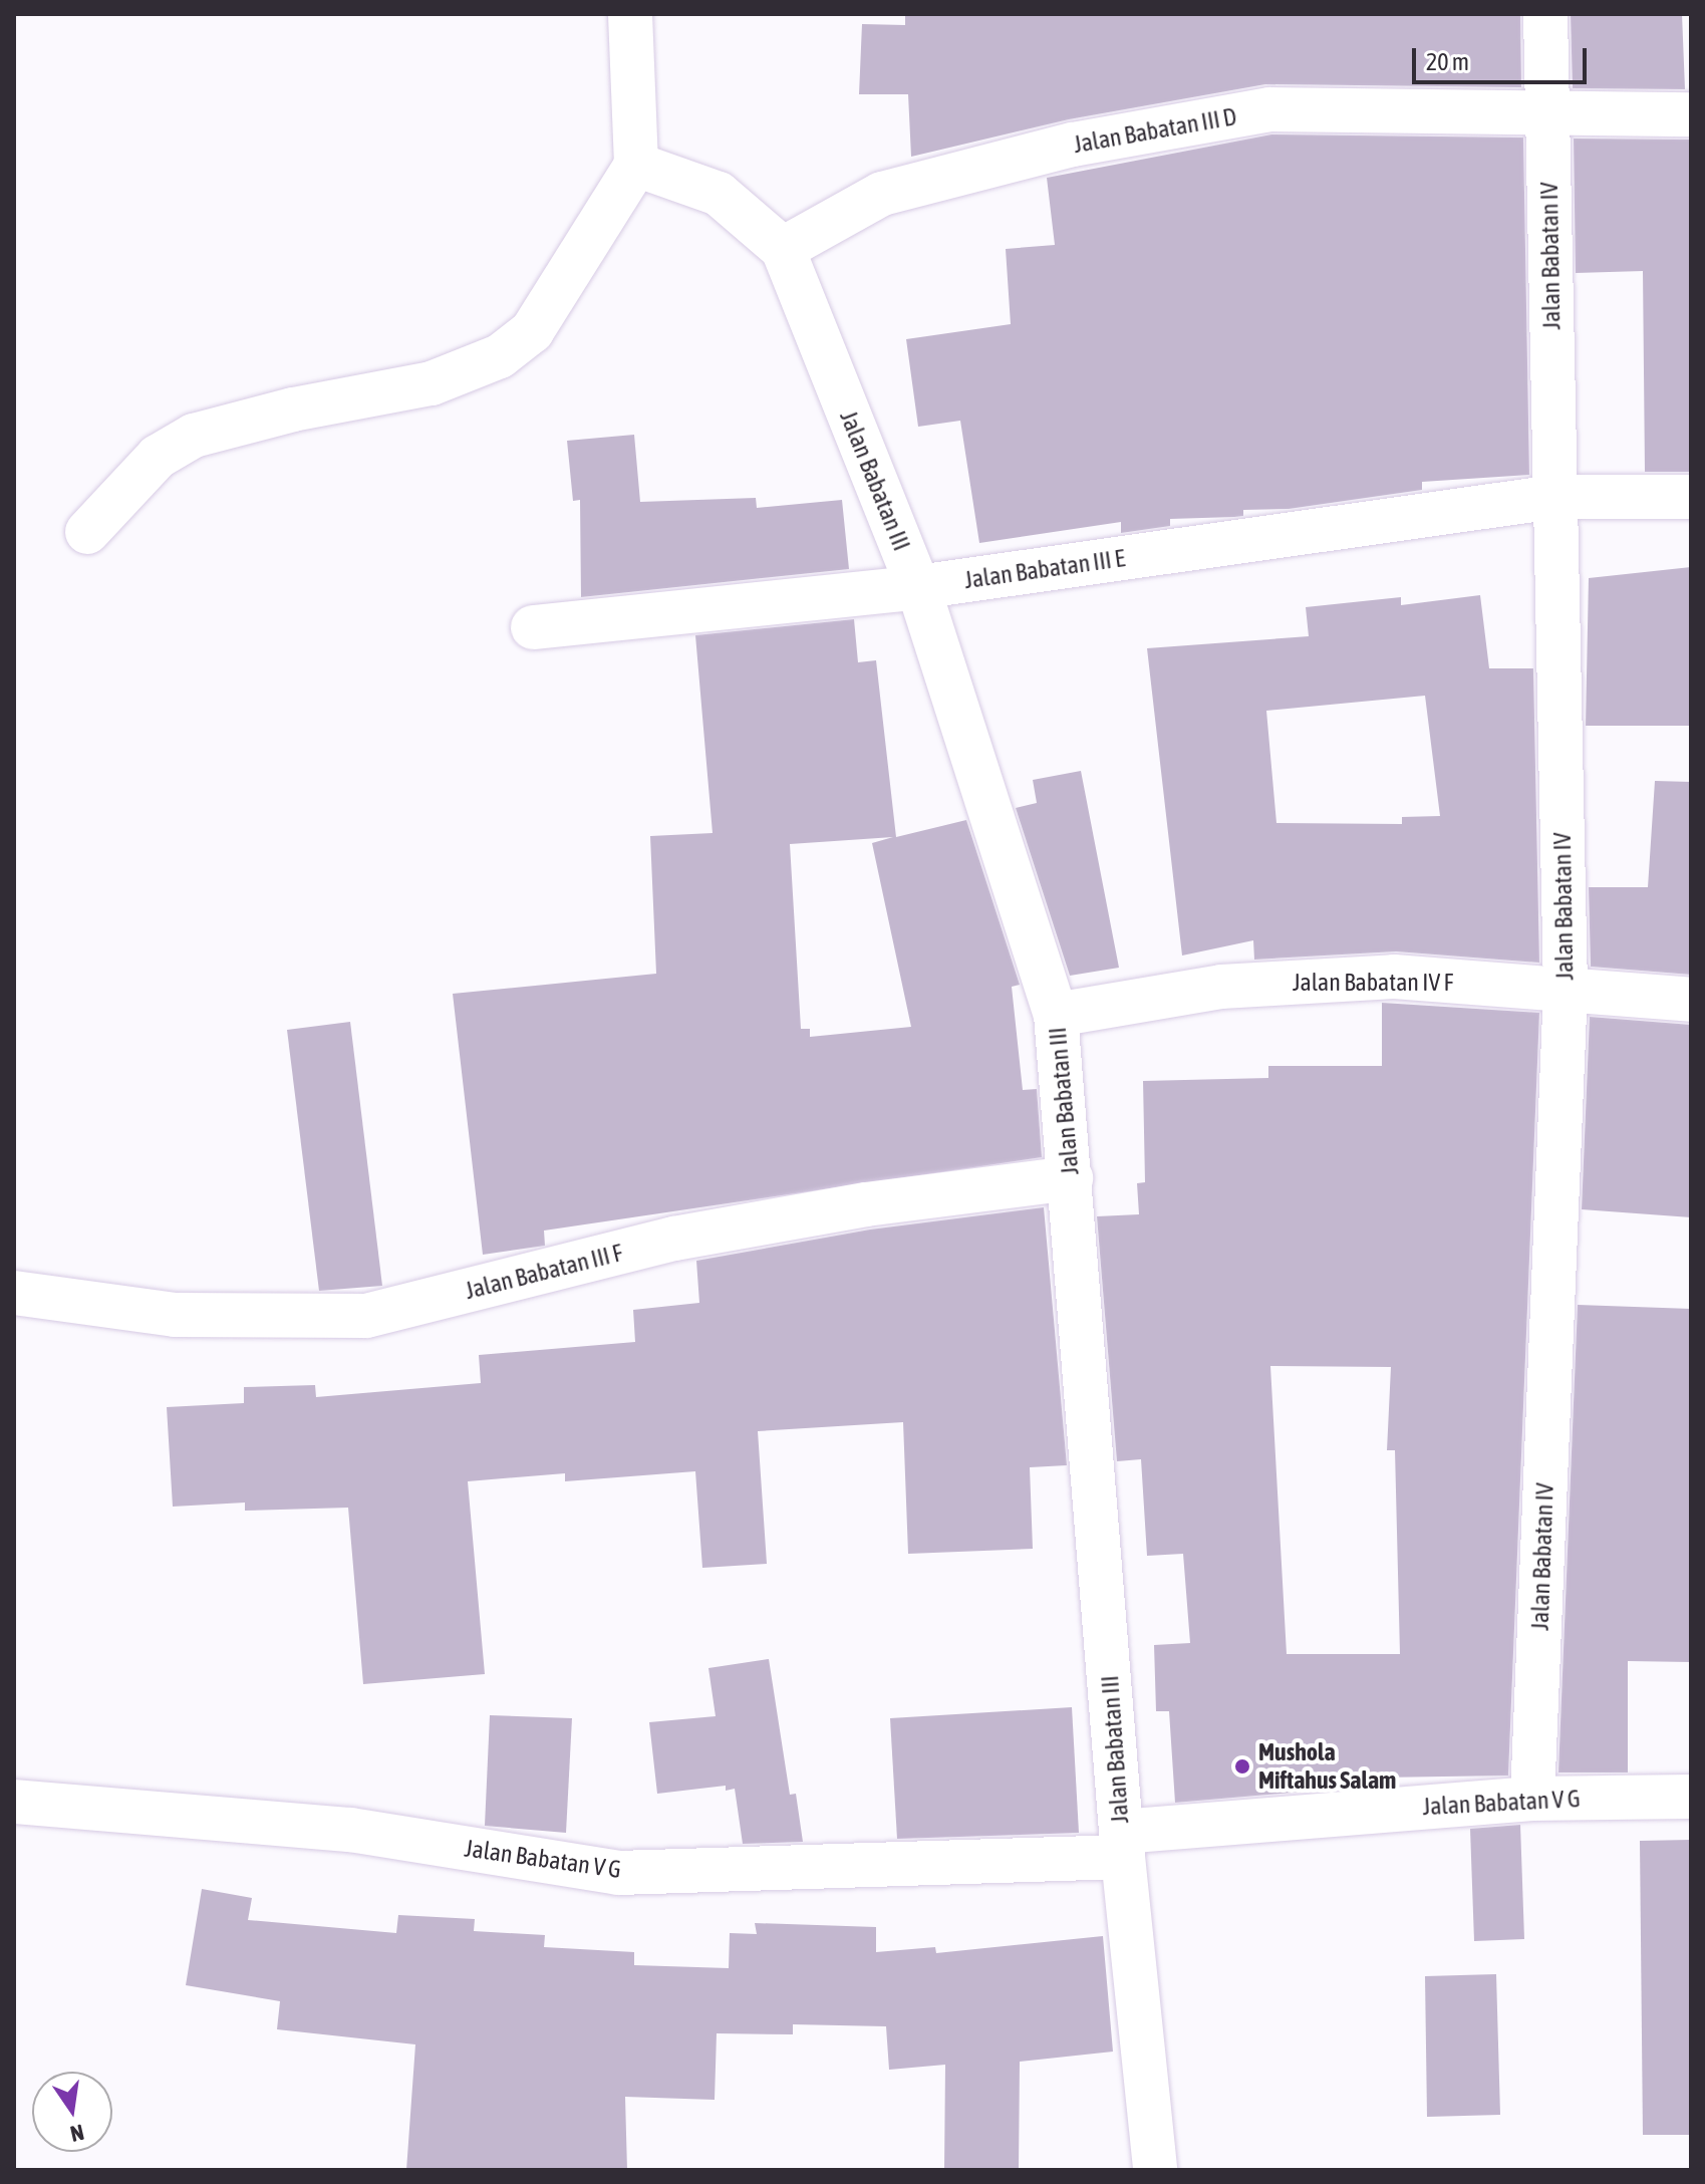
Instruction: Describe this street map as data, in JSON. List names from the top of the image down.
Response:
{
  "streets": {
    "street": [
      "Jalan Babatan III D",
      "Jalan Babatan IV",
      "Jalan Babatan III",
      "Jalan Babatan III E",
      "Jalan Babatan IV F",
      "Jalan Babatan III F",
      "Jalan Babatan V G"
    ]
  },
  "crossings": [
    ["Jalan Babatan III D", "Jalan Babatan IV"],
    ["Jalan Babatan III D", "Jalan Babatan III"],
    ["Jalan Babatan IV", "Jalan Babatan III E"],
    ["Jalan Babatan IV", "Jalan Babatan IV F"],
    ["Jalan Babatan IV", "Jalan Babatan V G"],
    ["Jalan Babatan III", "Jalan Babatan III E"],
    ["Jalan Babatan III", "Jalan Babatan IV F"],
    ["Jalan Babatan III", "Jalan Babatan III F"],
    ["Jalan Babatan III", "Jalan Babatan V G"]
  ],
  "places": ["Mushola Miftahus Salam"],
  "scale_bar": "20 m",
  "north": "bottom"
}
